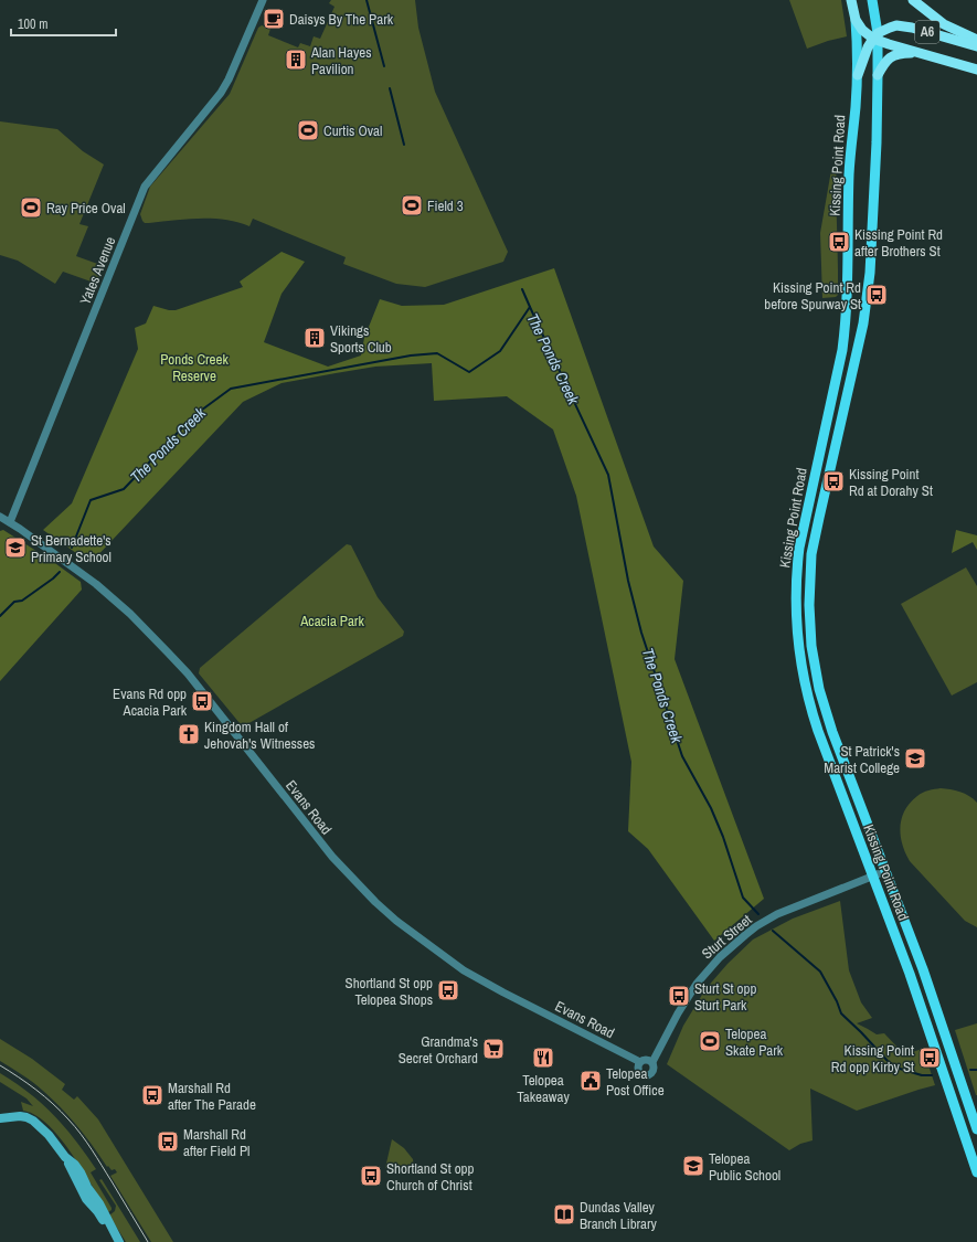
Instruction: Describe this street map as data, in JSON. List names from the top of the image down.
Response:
{
  "streets": {
    "highway": ["A6", "Kissing Point Road"],
    "street": ["Yates Avenue", "Evans Road", "Sturt Street"]
  },
  "crossings": [
    ["A6", "Kissing Point Road"],
    ["Kissing Point Road", "Sturt Street"],
    ["Yates Avenue", "Evans Road"],
    ["Evans Road", "Sturt Street"]
  ],
  "water": ["The Ponds Creek"],
  "parks": ["Ponds Creek Reserve", "Acacia Park"],
  "places": {
    "cafe": ["Daisys By The Park"],
    "building": ["Alan Hayes Pavilion", "Vikings Sports Club"],
    "sports": [
      "Curtis Oval",
      "Field 3",
      "Ray Price Oval",
      "Telopea Skate Park"
    ],
    "bus stop": [
      "Kissing Point Rd after Brothers St",
      "Kissing Point Rd before Spurway St",
      "Kissing Point Rd at Dorahy St",
      "Evans Rd opp Acacia Park",
      "Shortland St opp Telopea Shops",
      "Sturt St opp Sturt Park",
      "Kissing Point Rd opp Kirby St",
      "Marshall Rd after The Parade",
      "Marshall Rd after Field Pl",
      "Shortland St opp Church of Christ"
    ],
    "school or university": ["St Bernadette's Primary School", "St Patrick's Marist College", "Telopea Public School"],
    "church": ["Kingdom Hall of Jehovah's Witnesses"],
    "supermarket": ["Grandma's Secret Orchard"],
    "restaurant": ["Telopea Takeaway"],
    "public building": ["Telopea Post Office"],
    "library": ["Dundas Valley Branch Library"]
  },
  "scale_bar": "100 m"
}
